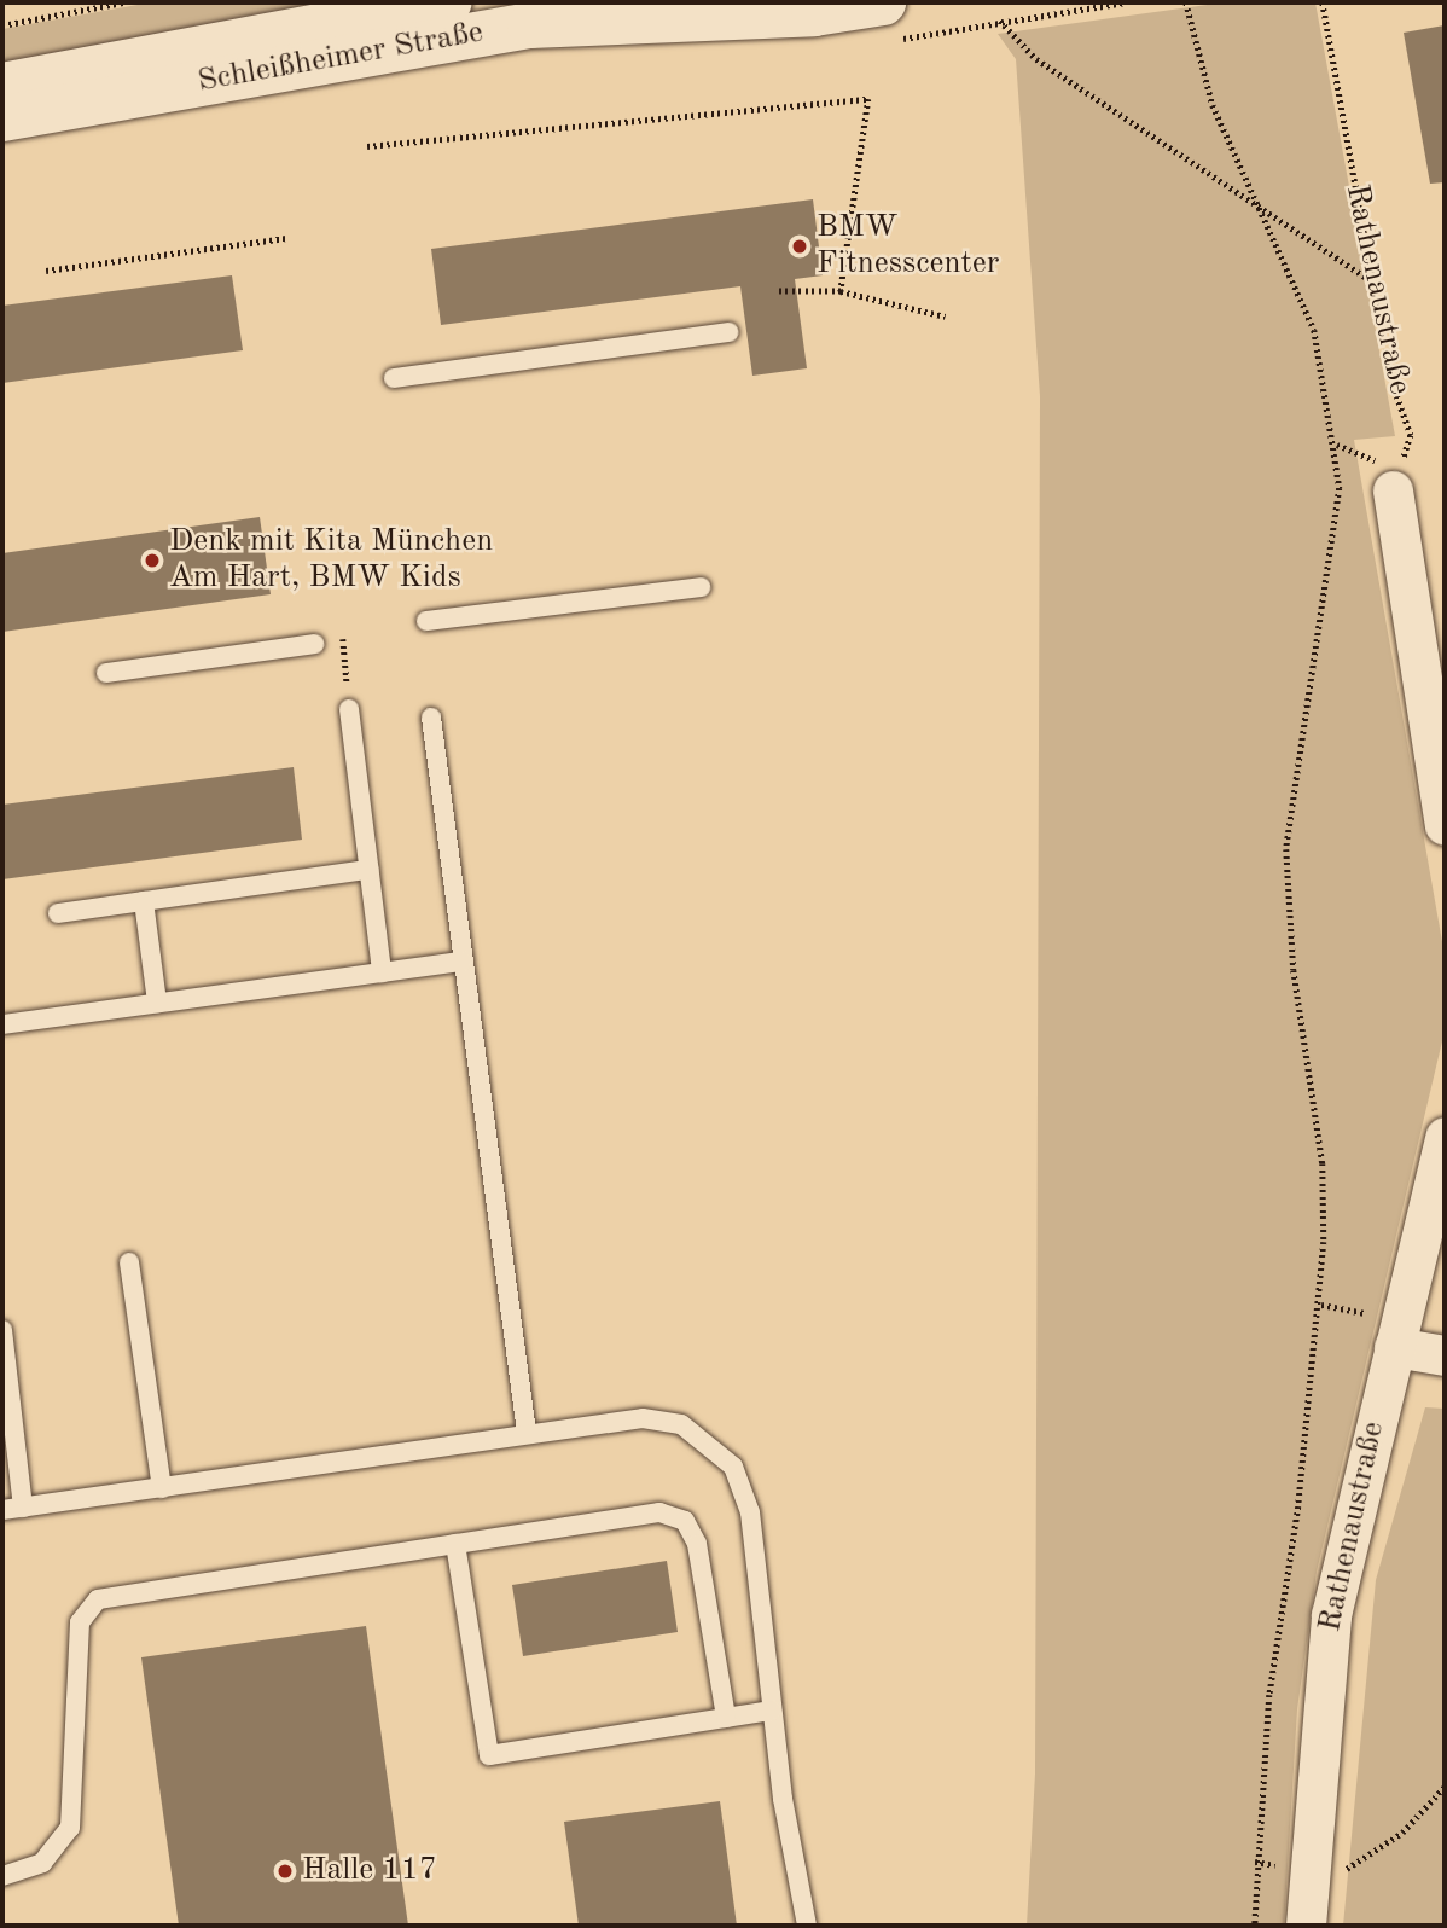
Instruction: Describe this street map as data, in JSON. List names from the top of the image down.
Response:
{
  "streets": {
    "main road": ["Schleißheimer Straße"],
    "street": ["Rathenaustraße"]
  },
  "places": ["BMW Fitnesscenter", "Denk mit Kita München Am Hart, BMW Kids", "Halle 117"]
}
